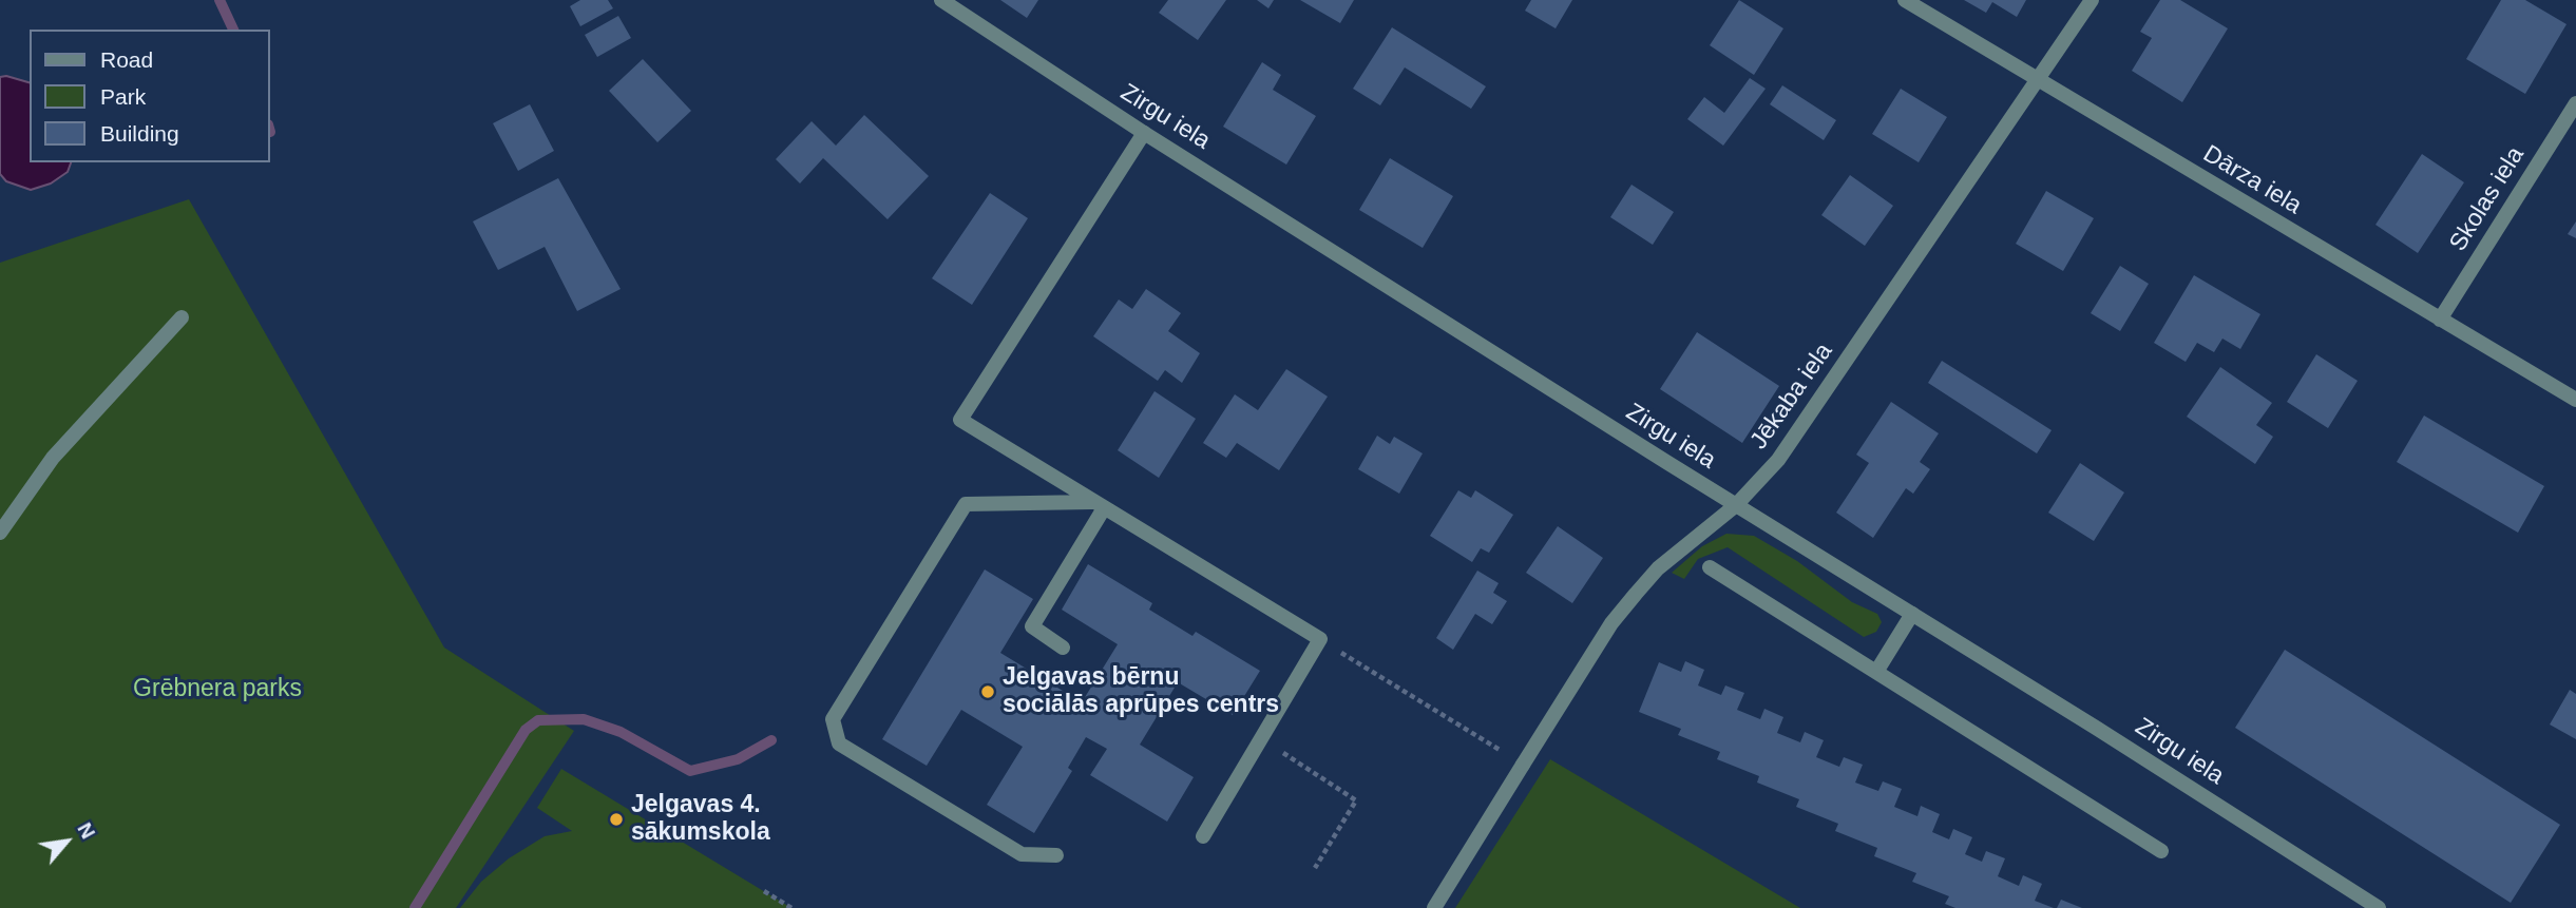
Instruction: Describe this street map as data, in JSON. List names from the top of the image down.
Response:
{
  "streets": {
    "street": [
      "Zirgu iela",
      "Dārza iela",
      "Skolas iela",
      "Jēkaba iela"
    ]
  },
  "crossings": [
    ["Zirgu iela", "Jēkaba iela"],
    ["Dārza iela", "Skolas iela"],
    ["Dārza iela", "Jēkaba iela"]
  ],
  "parks": ["Grēbnera parks"],
  "places": ["Jelgavas bērnu sociālās aprūpes centrs", "Jelgavas 4. sākumskola"],
  "legend": ["Road", "Park", "Building"],
  "north": "top right"
}
